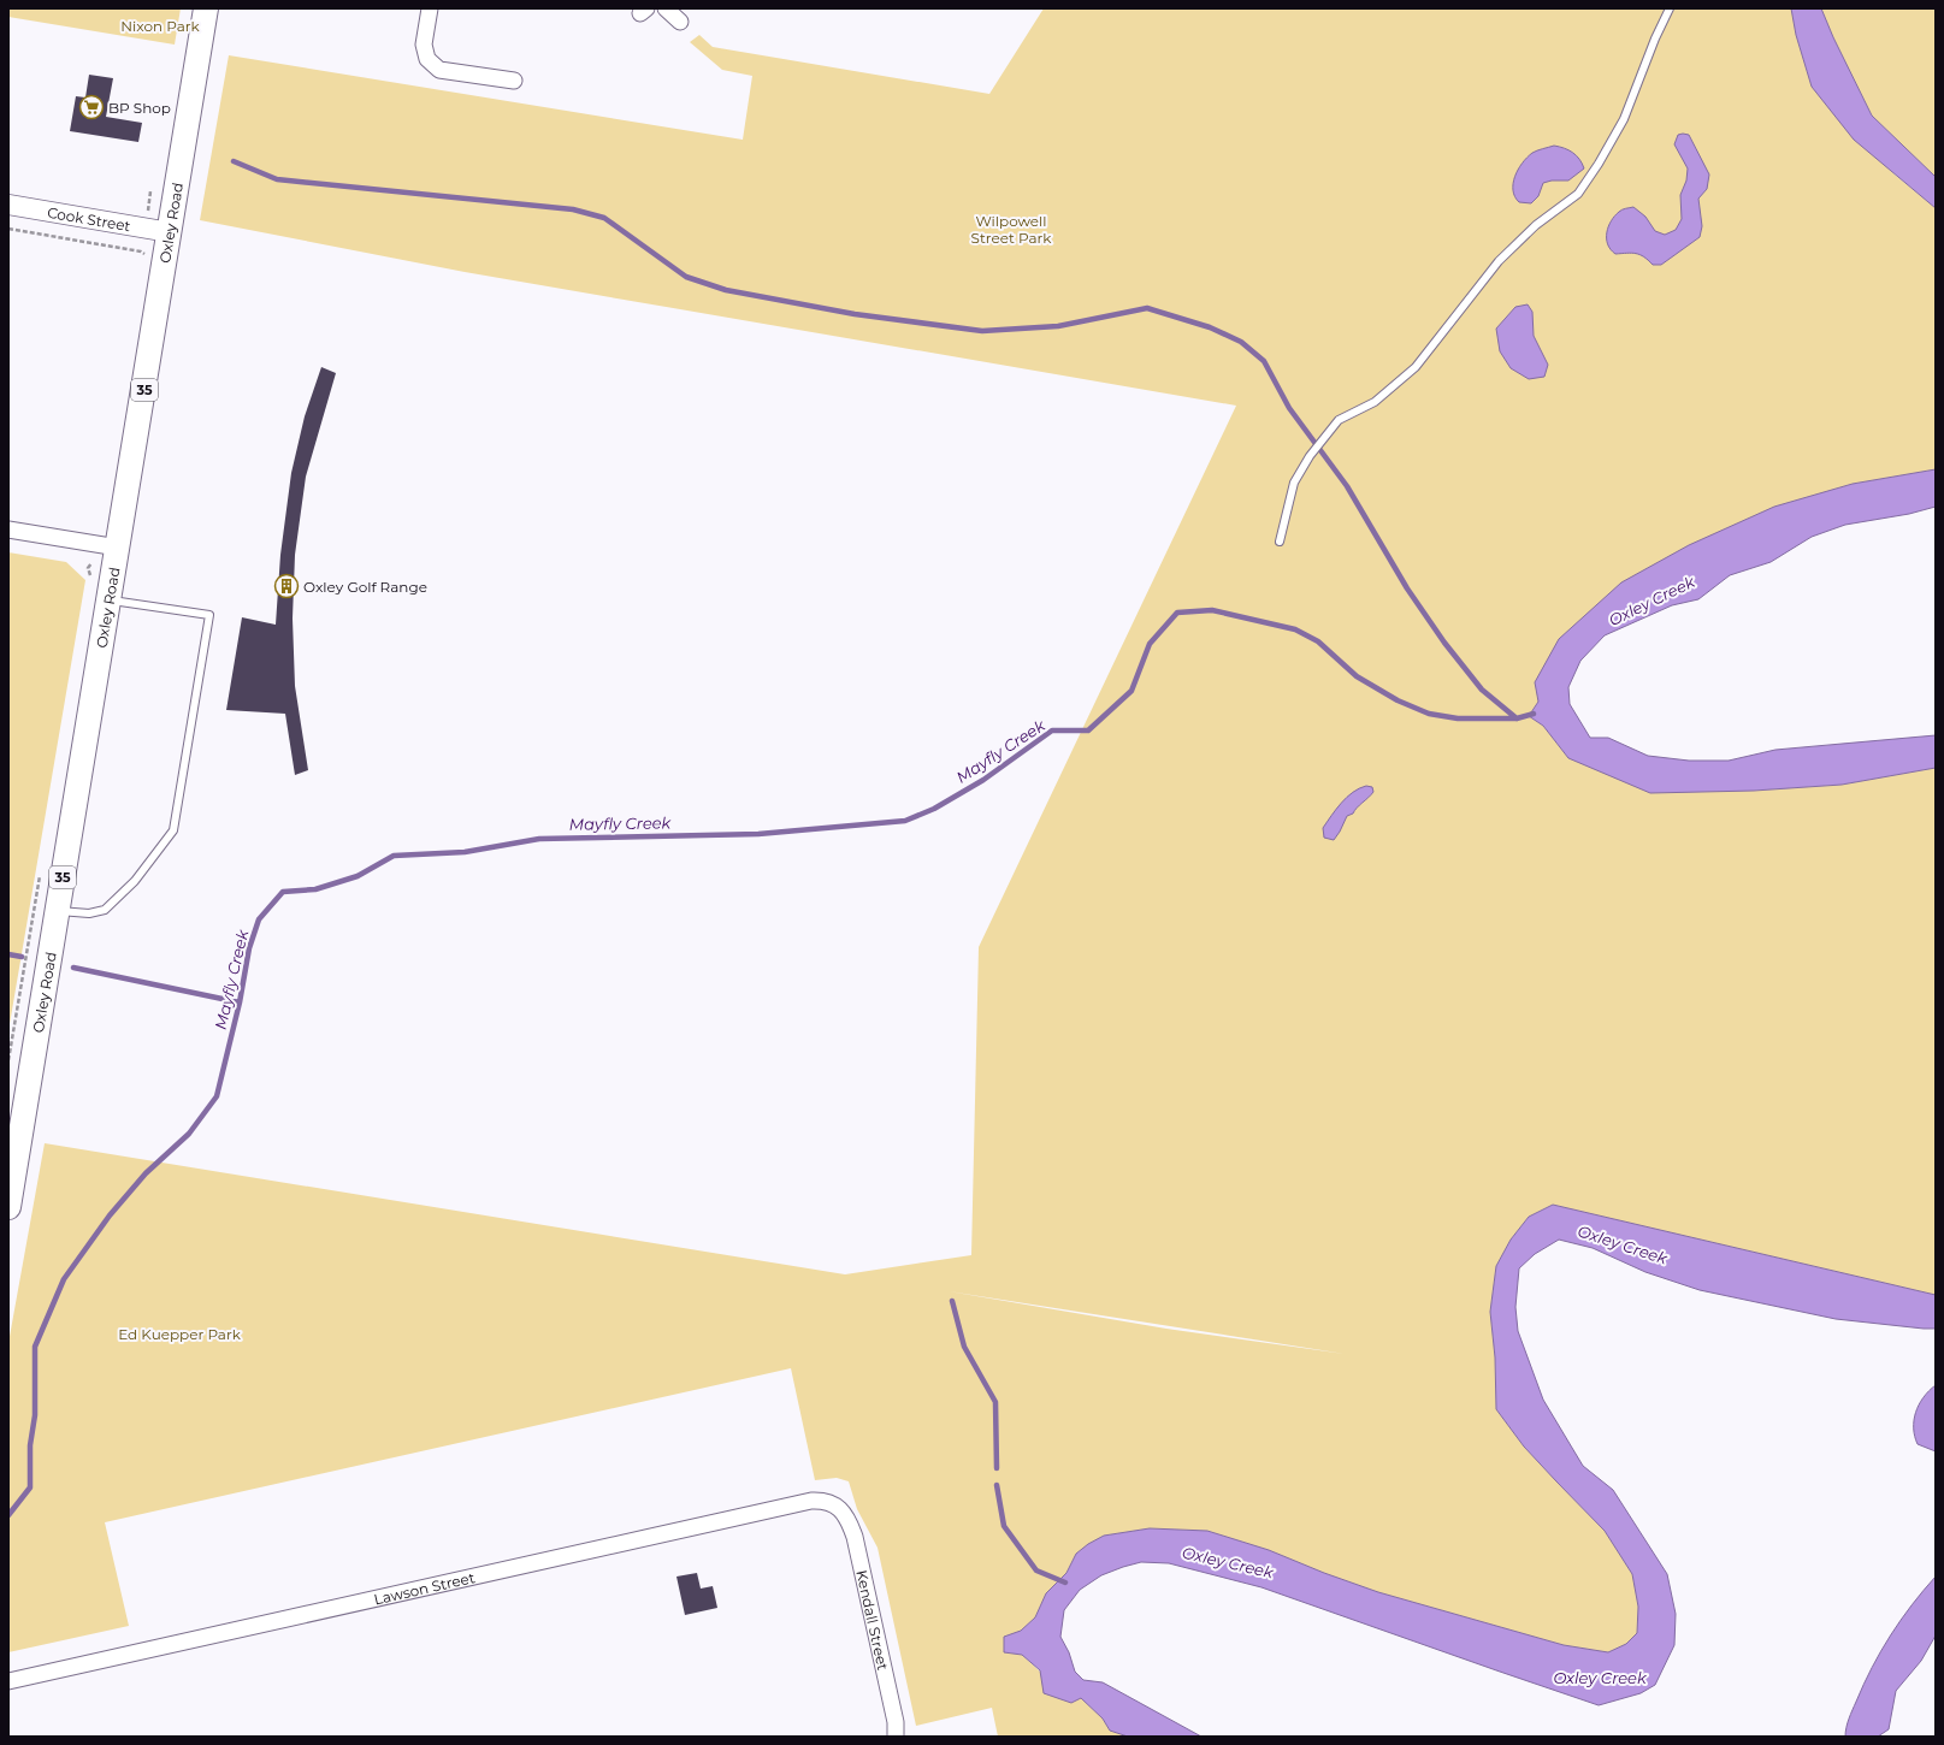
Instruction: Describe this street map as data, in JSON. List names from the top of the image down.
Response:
{
  "streets": {
    "main road": ["Oxley Road", "35"],
    "street": ["Cook Street", "Lawson Street", "Kendall Street"]
  },
  "crossings": [
    ["Cook Street", "Oxley Road"],
    ["Lawson Street", "Kendall Street"]
  ],
  "water": ["Oxley Creek", "Mayfly Creek"],
  "parks": ["Nixon Park", "Wilpowell Street Park", "Ed Kuepper Park"],
  "places": {
    "supermarket": ["BP Shop"],
    "building": ["Oxley Golf Range"]
  }
}
